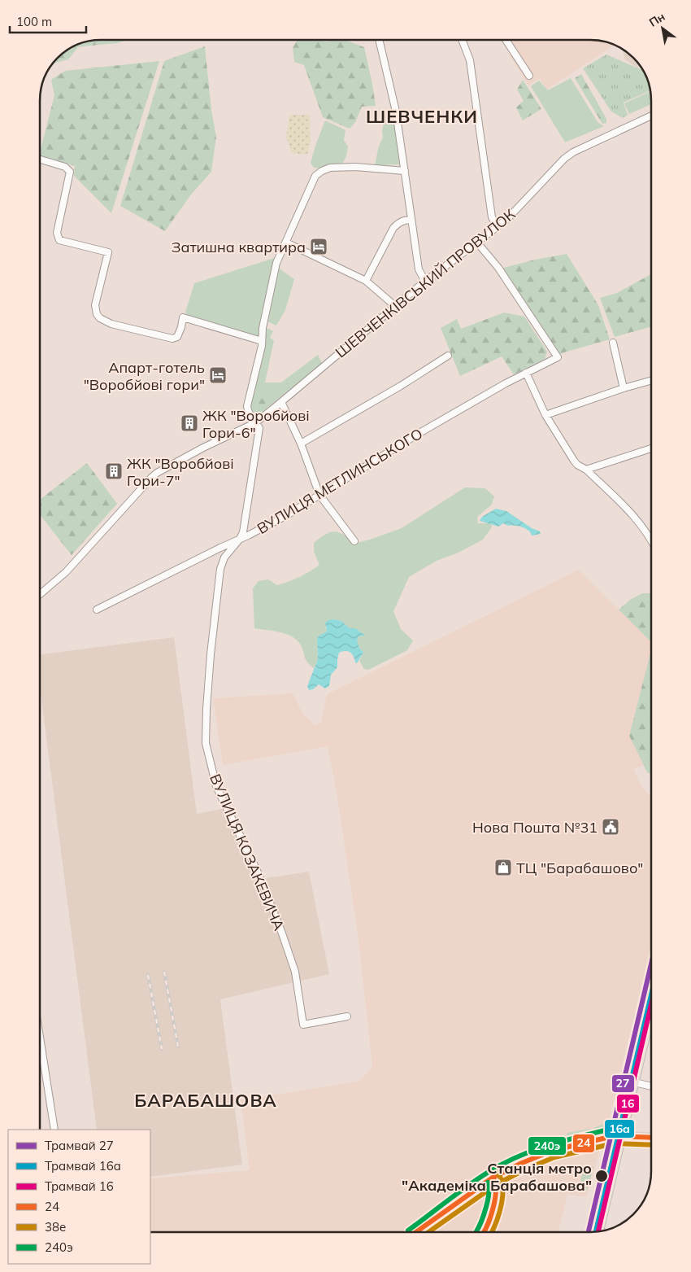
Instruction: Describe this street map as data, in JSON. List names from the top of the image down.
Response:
{
  "streets": {
    "street": ["ШЕВЧЕНКІВСЬКИЙ ПРОВУЛОК", "ВУЛИЦЯ МЕТЛИНСЬКОГО", "ВУЛИЦЯ КОЗАКЕВИЧА"]
  },
  "crossings": [
    ["ШЕВЧЕНКІВСЬКИЙ ПРОВУЛОК", "ВУЛИЦЯ МЕТЛИНСЬКОГО"],
    ["ШЕВЧЕНКІВСЬКИЙ ПРОВУЛОК", "ВУЛИЦЯ КОЗАКЕВИЧА"],
    ["ВУЛИЦЯ МЕТЛИНСЬКОГО", "ВУЛИЦЯ КОЗАКЕВИЧА"]
  ],
  "districts": ["ШЕВЧЕНКИ", "БАРАБАШОВА"],
  "places": {
    "hotel": ["Затишна квартира", "Апарт-готель \"Воробйові гори\""],
    "building": ["ЖК \"Воробйові Гори-6\"", "ЖК \"Воробйові Гори-7\""],
    "public building": ["Нова Пошта №31"],
    "shop": ["ТЦ \"Барабашово\""],
    "other": ["Станція метро \"Академіка Барабашова\""]
  },
  "lines": [
    "tram line 27",
    "transit line 240э",
    "tram line 16a",
    "tram line 16",
    "transit line 24",
    "transit line 38е"
  ],
  "legend": [
    "Трамвай 27",
    "Трамвай 16a",
    "Трамвай 16",
    "24",
    "38е",
    "240э"
  ],
  "scale_bar": "100 m",
  "north": "top left"
}
